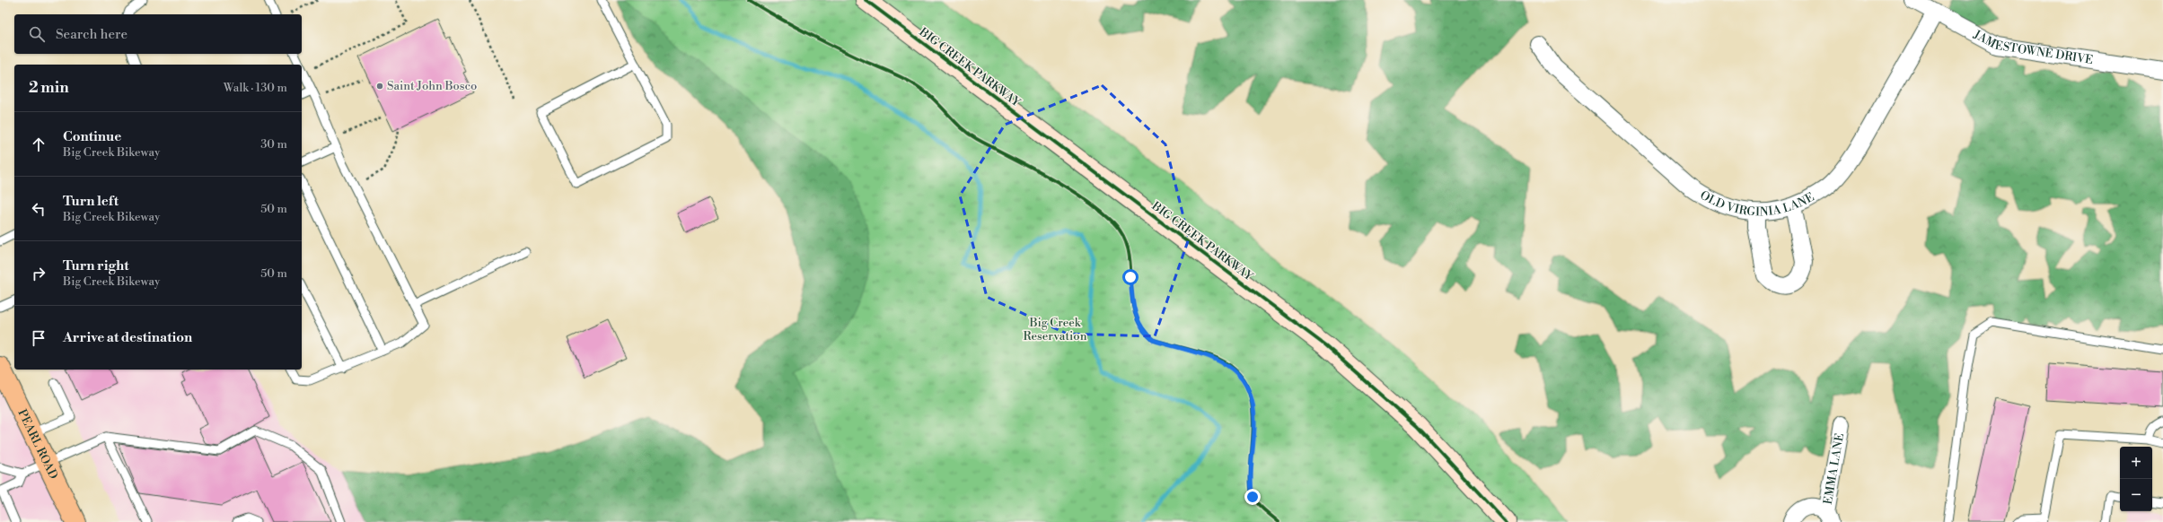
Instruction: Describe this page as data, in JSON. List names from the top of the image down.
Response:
{
  "streets": {
    "main road": ["PEARL ROAD"],
    "street": [
      "JAMESTOWNE DRIVE",
      "BIG CREEK PARKWAY",
      "OLD VIRGINIA LANE",
      "EMMA LANE"
    ]
  },
  "crossings": [
    ["JAMESTOWNE DRIVE", "OLD VIRGINIA LANE"]
  ],
  "parks": ["Big Creek Reservation"],
  "places": ["Saint John Bosco"],
  "page": {
    "search": "Search here",
    "heading": ["2 min", "Walk · 130 m"],
    "list": [
      ["Continue", "Big Creek Bikeway", "30 m"],
      ["Turn left", "Big Creek Bikeway", "50 m"],
      ["Turn right", "Big Creek Bikeway", "50 m"],
      "Arrive at destination"
    ],
    "map_buttons": ["+", "−"]
  }
}
